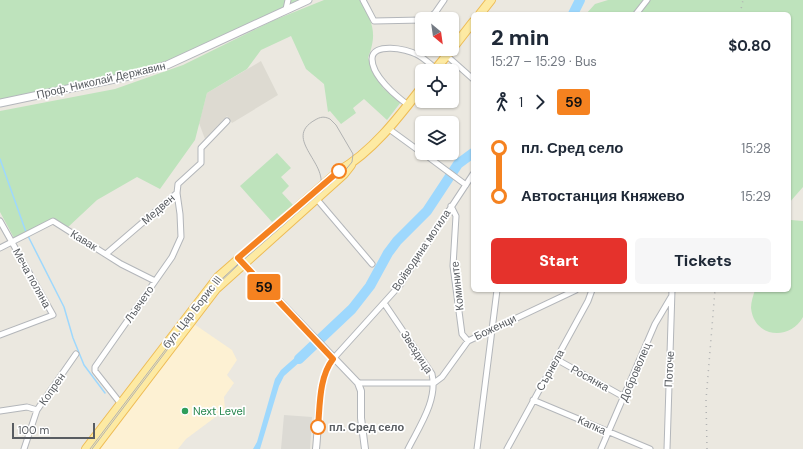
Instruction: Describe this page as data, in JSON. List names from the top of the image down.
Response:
{
  "streets": {
    "main road": ["Проф. Николай Державин", "бул. Цар Борис III"],
    "street": [
      "Медвен",
      "Кавак",
      "Войводина могила",
      "Меча поляна",
      "Комините",
      "Лъвчето",
      "Боженци",
      "Звездица",
      "Поточе",
      "Сърнела",
      "Доброволец",
      "Росянка",
      "Копрен",
      "Капка"
    ]
  },
  "crossings": [
    ["Медвен", "Кавак"],
    ["Медвен", "Лъвчето"],
    ["Кавак", "Меча поляна"],
    ["Кавак", "Лъвчето"],
    ["Войводина могила", "Комините"],
    ["Войводина могила", "Звездица"],
    ["Комините", "Боженци"],
    ["Лъвчето", "бул. Цар Борис III"],
    ["Боженци", "Звездица"],
    ["Поточе", "Доброволец"],
    ["Сърнела", "Росянка"],
    ["Сърнела", "Капка"],
    ["Доброволец", "Росянка"],
    ["Доброволец", "Капка"]
  ],
  "places": ["Next Level", "пл. Сред село"],
  "lines": ["bus line 59"],
  "scale_bar": "100 m",
  "north": "bottom right",
  "page": {
    "on_map": "59",
    "heading": ["2 min", "15:27 – 15:29 · Bus", "$0.80"],
    "legs": ["1", "59"],
    "list": [
      {
        "name": "пл. Сред село",
        "value": "15:28"
      },
      {
        "name": "Автостанция Княжево",
        "value": "15:29"
      }
    ],
    "buttons": ["Start", "Tickets"],
    "scale": "100 m"
  }
}
